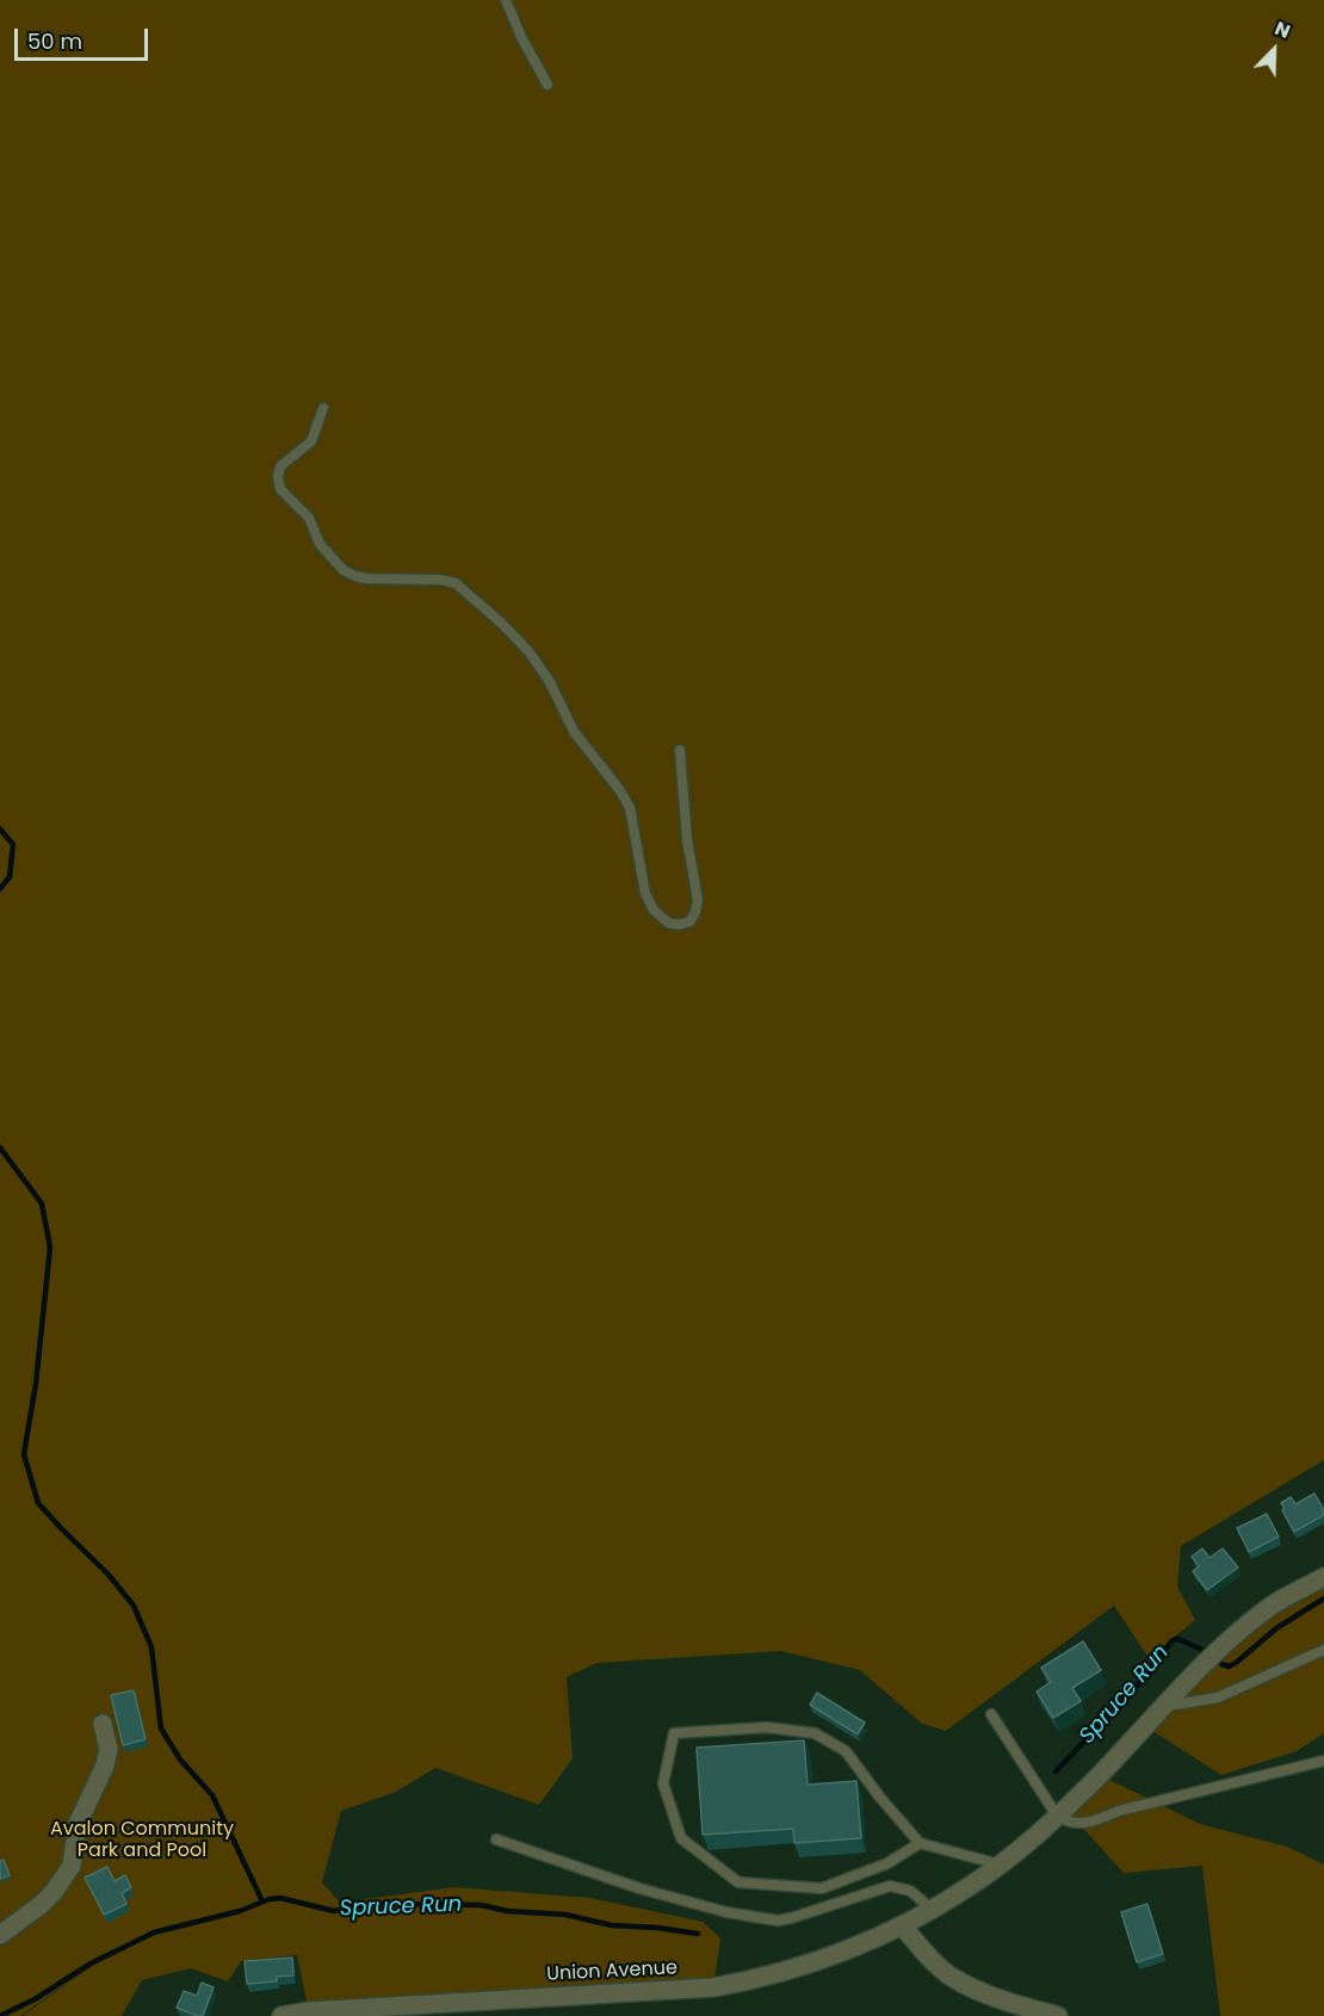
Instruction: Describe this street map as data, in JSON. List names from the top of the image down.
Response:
{
  "streets": {
    "street": ["Union Avenue"]
  },
  "water": ["Spruce Run"],
  "parks": ["Avalon Community Park and Pool"],
  "scale_bar": "50 m",
  "north": "top right"
}
